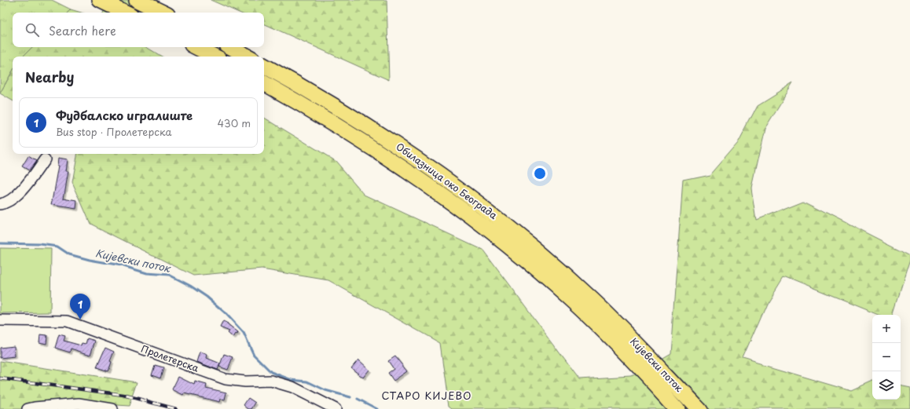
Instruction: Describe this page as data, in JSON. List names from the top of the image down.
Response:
{
  "streets": {
    "highway": ["Обилазница око Београда", "Кијевски поток"],
    "street": ["Пролетерска"]
  },
  "crossings": [
    ["Обилазница око Београда", "Кијевски поток"]
  ],
  "districts": ["СТАРО КИЈЕВО"],
  "water": ["Кијевски поток"],
  "page": {
    "search": "Search here",
    "heading": "Nearby",
    "list": [
      {
        "mark": "1",
        "name": "Фудбалско игралиште",
        "note": "Bus stop · Пролетерска",
        "value": "430 m"
      }
    ],
    "pins": "1",
    "map_buttons": ["+", "−"]
  }
}
